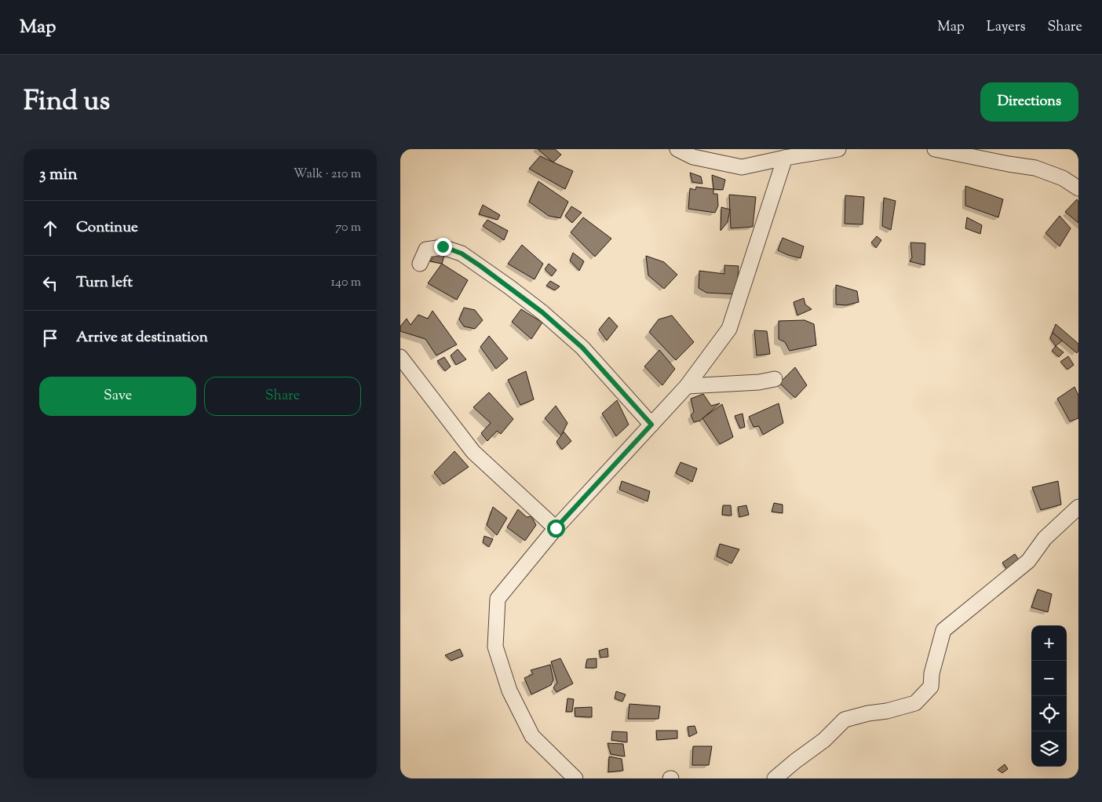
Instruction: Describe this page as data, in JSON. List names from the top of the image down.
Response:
{
  "page": {
    "header": "Map",
    "nav": ["Map", "Layers", "Share"],
    "title": "Find us",
    "buttons": [
      "Directions",
      ["Save", "Share"]
    ],
    "heading": ["3 min", "Walk · 210 m"],
    "list": [
      ["Continue", "70 m"],
      ["Turn left", "140 m"],
      "Arrive at destination"
    ],
    "map_buttons": ["+", "−"]
  }
}
